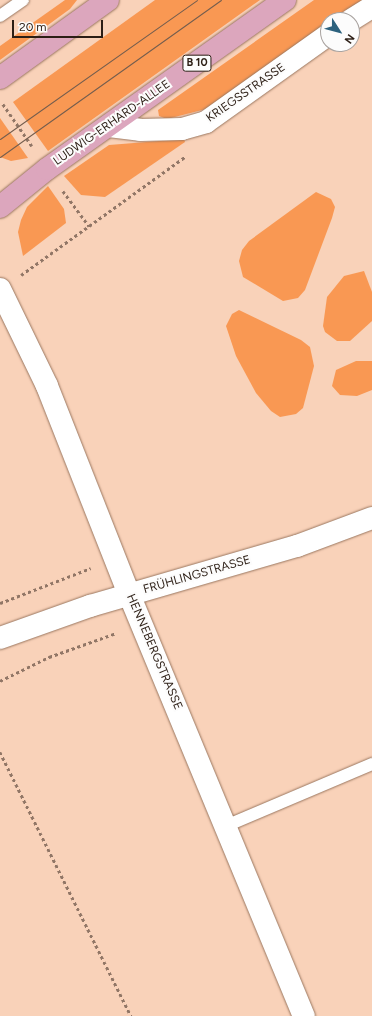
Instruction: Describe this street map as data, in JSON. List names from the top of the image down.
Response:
{
  "streets": {
    "main road": ["B 10", "LUDWIG-ERHARD-ALLEE"],
    "street": ["KRIEGSSTRASSE", "FRÜHLINGSTRASSE", "HENNEBERGSTRASSE"]
  },
  "crossings": [
    ["KRIEGSSTRASSE", "LUDWIG-ERHARD-ALLEE"],
    ["FRÜHLINGSTRASSE", "HENNEBERGSTRASSE"]
  ],
  "scale_bar": "20 m",
  "north": "bottom right"
}
